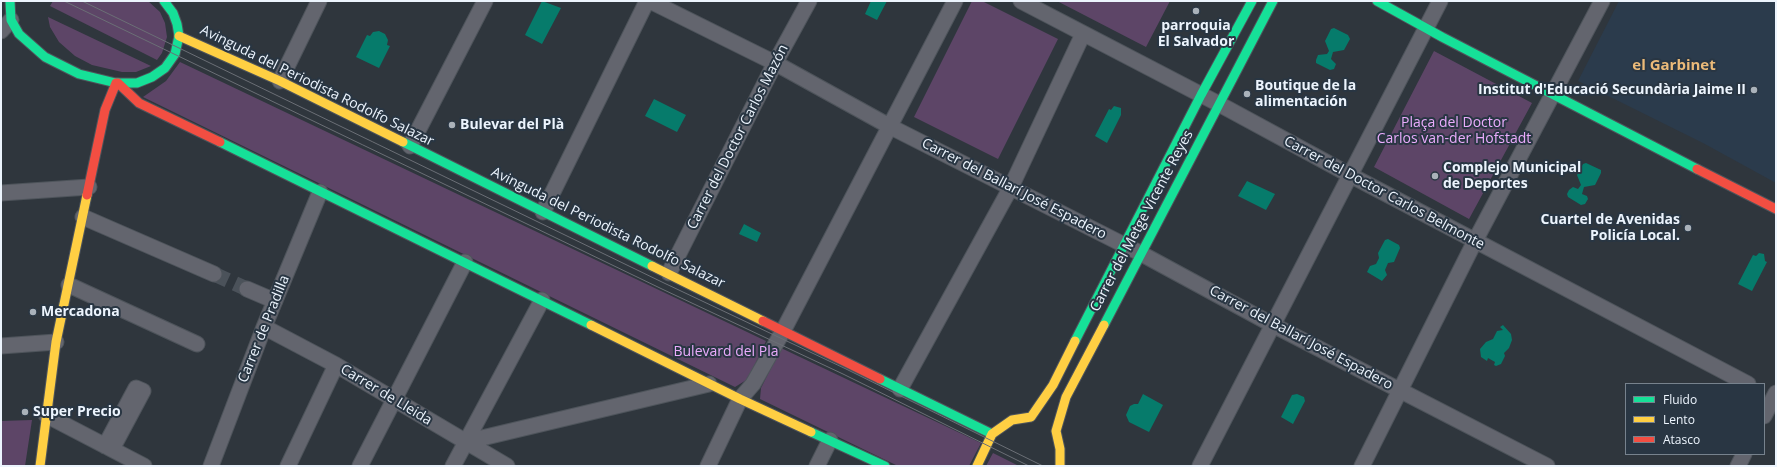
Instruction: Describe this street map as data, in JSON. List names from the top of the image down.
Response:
{
  "streets": {
    "street": [
      "Avinguda del Periodista Rodolfo Salazar",
      "Carrer del Doctor Carlos Mazón",
      "Carrer del Ballarí José Espadero",
      "Carrer del Doctor Carlos Belmonte",
      "Carrer del Metge Vicente Reyes",
      "Carrer de Pradilla",
      "Carrer de Lleida"
    ]
  },
  "crossings": [
    ["Avinguda del Periodista Rodolfo Salazar", "Carrer del Doctor Carlos Mazón"],
    ["Avinguda del Periodista Rodolfo Salazar", "Carrer del Metge Vicente Reyes"],
    ["Carrer del Doctor Carlos Mazón", "Carrer del Ballarí José Espadero"],
    ["Carrer del Ballarí José Espadero", "Carrer del Metge Vicente Reyes"],
    ["Carrer del Doctor Carlos Belmonte", "Carrer del Metge Vicente Reyes"],
    ["Carrer de Pradilla", "Carrer de Lleida"]
  ],
  "districts": ["el Garbinet"],
  "parks": ["Plaça del Doctor Carlos van-der Hofstadt", "Bulevard del Pla"],
  "places": [
    "parroquia El Salvador",
    "Institut d'Educació Secundària Jaime II",
    "Boutique de la alimentación",
    "Bulevar del Plà",
    "Complejo Municipal de Deportes",
    "Cuartel de Avenidas Policía Local.",
    "Mercadona",
    "Super Precio"
  ],
  "legend": ["Fluido", "Lento", "Atasco"]
}
